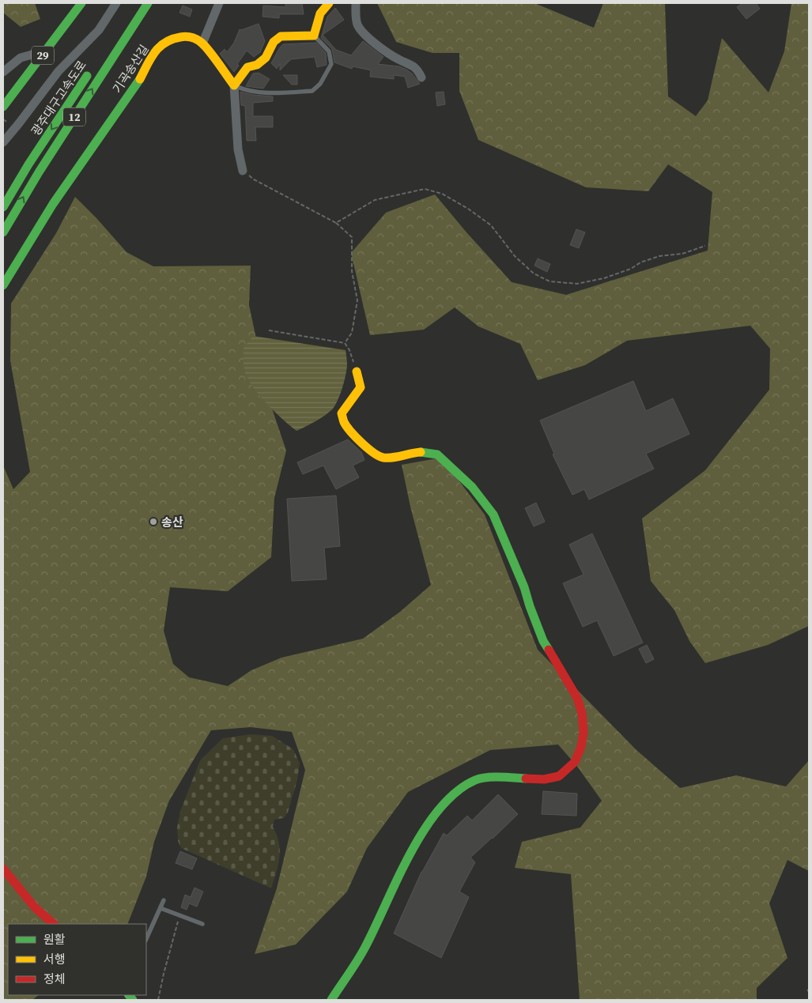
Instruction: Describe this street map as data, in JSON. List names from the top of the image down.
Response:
{
  "streets": {
    "main road": [
      "29",
      "기곡송산길",
      "광주대구고속도로",
      "12"
    ]
  },
  "places": ["송산"],
  "legend": ["원활", "서행", "정체"]
}
